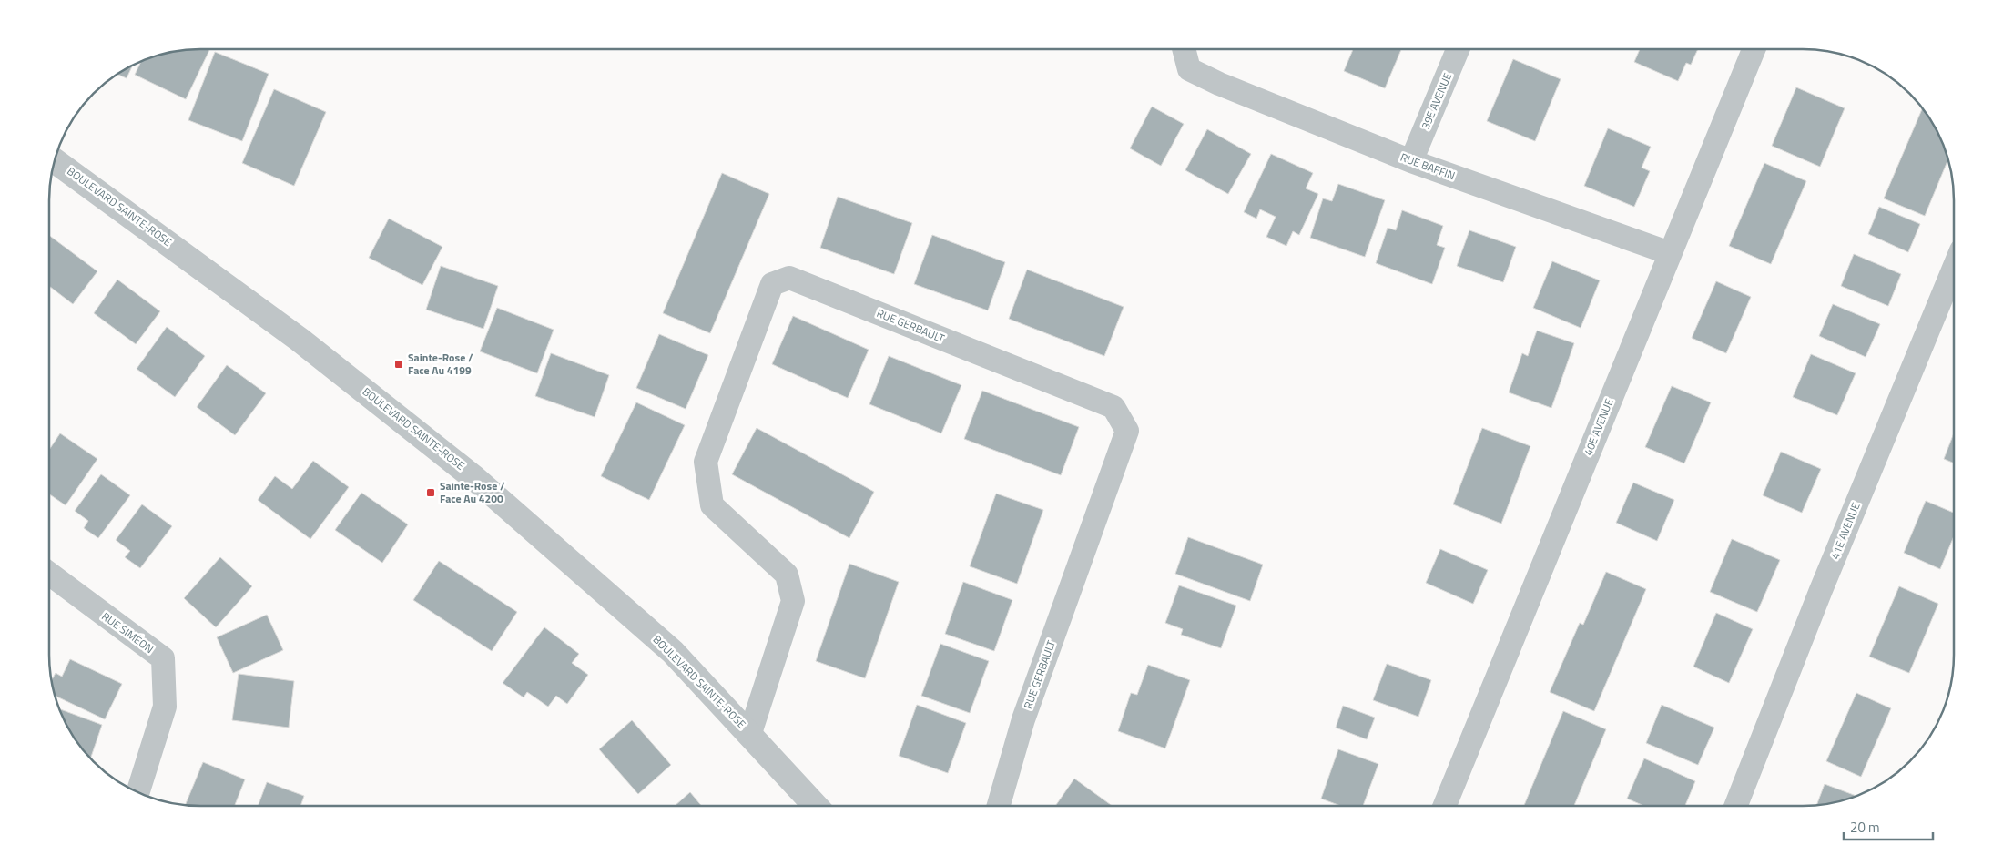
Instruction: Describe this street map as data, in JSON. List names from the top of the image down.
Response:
{
  "streets": {
    "street": [
      "39E AVENUE",
      "RUE BAFFIN",
      "BOULEVARD SAINTE-ROSE",
      "RUE GERBAULT",
      "40E AVENUE",
      "41E AVENUE",
      "RUE SIMÉON"
    ]
  },
  "crossings": [
    ["39E AVENUE", "RUE BAFFIN"],
    ["RUE BAFFIN", "40E AVENUE"],
    ["BOULEVARD SAINTE-ROSE", "RUE GERBAULT"]
  ],
  "places": {
    "transit": ["Sainte-Rose / Face Au 4199", "Sainte-Rose / Face Au 4200"]
  },
  "scale_bar": "20 m"
}
